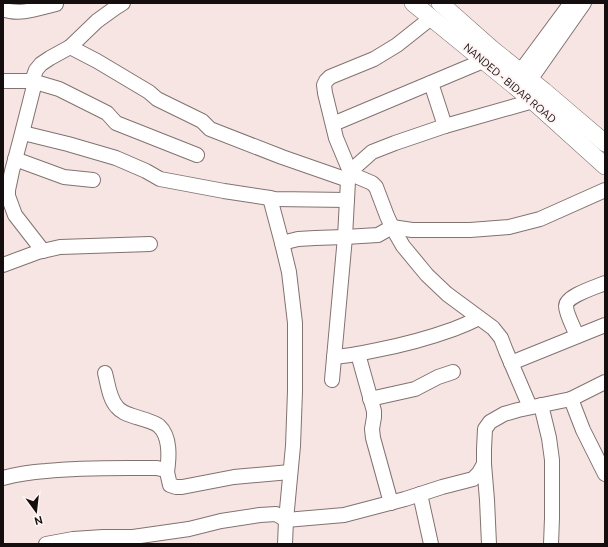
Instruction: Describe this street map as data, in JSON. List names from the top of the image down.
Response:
{
  "streets": {
    "main road": ["NANDED - BIDAR ROAD"]
  },
  "north": "bottom"
}
